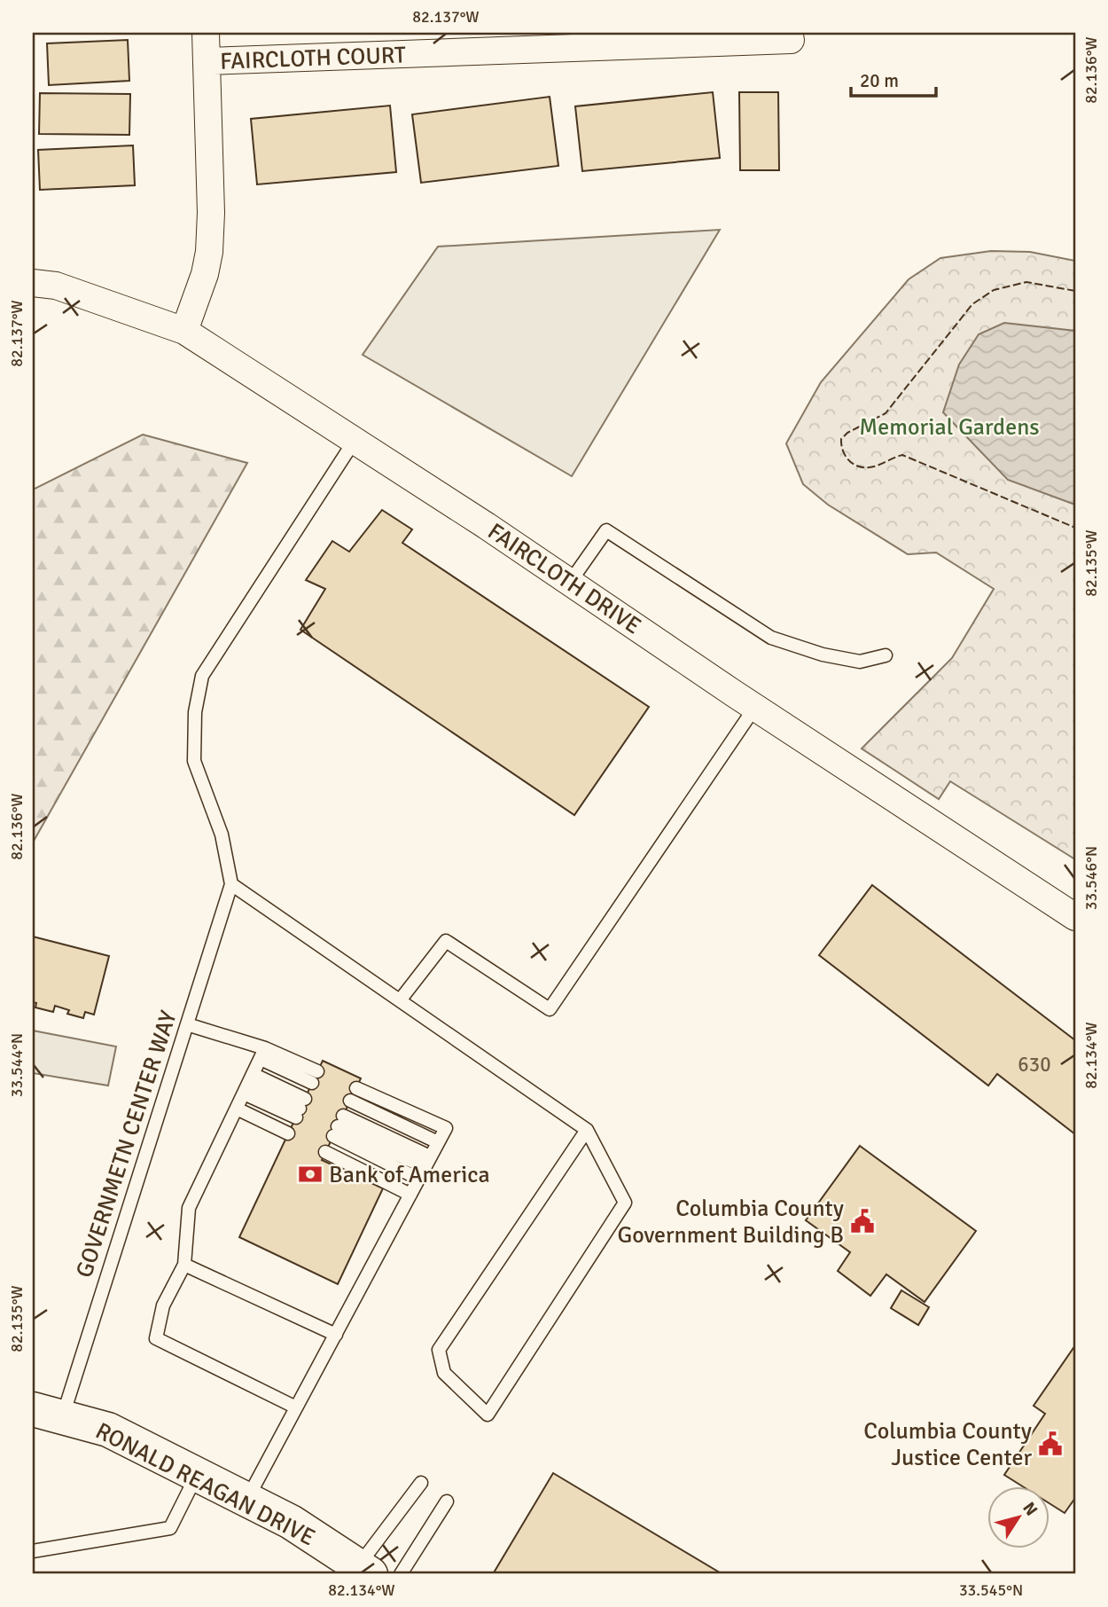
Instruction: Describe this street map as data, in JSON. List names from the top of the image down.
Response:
{
  "streets": {
    "street": ["FAIRCLOTH COURT", "FAIRCLOTH DRIVE", "RONALD REAGAN DRIVE"],
    "lane": ["GOVERNMETN CENTER WAY"]
  },
  "crossings": [
    ["GOVERNMETN CENTER WAY", "RONALD REAGAN DRIVE"]
  ],
  "parks": ["Memorial Gardens"],
  "places": {
    "bank": ["Bank of America"],
    "public building": ["Columbia County Government Building B", "Columbia County Justice Center"]
  },
  "house_numbers": ["630"],
  "scale_bar": "20 m",
  "north": "top right",
  "coordinates": [
    "82.137°W",
    "82.136°W",
    "82.135°W",
    "33.546°N",
    "82.134°W",
    "33.544°N",
    "33.545°N"
  ]
}
